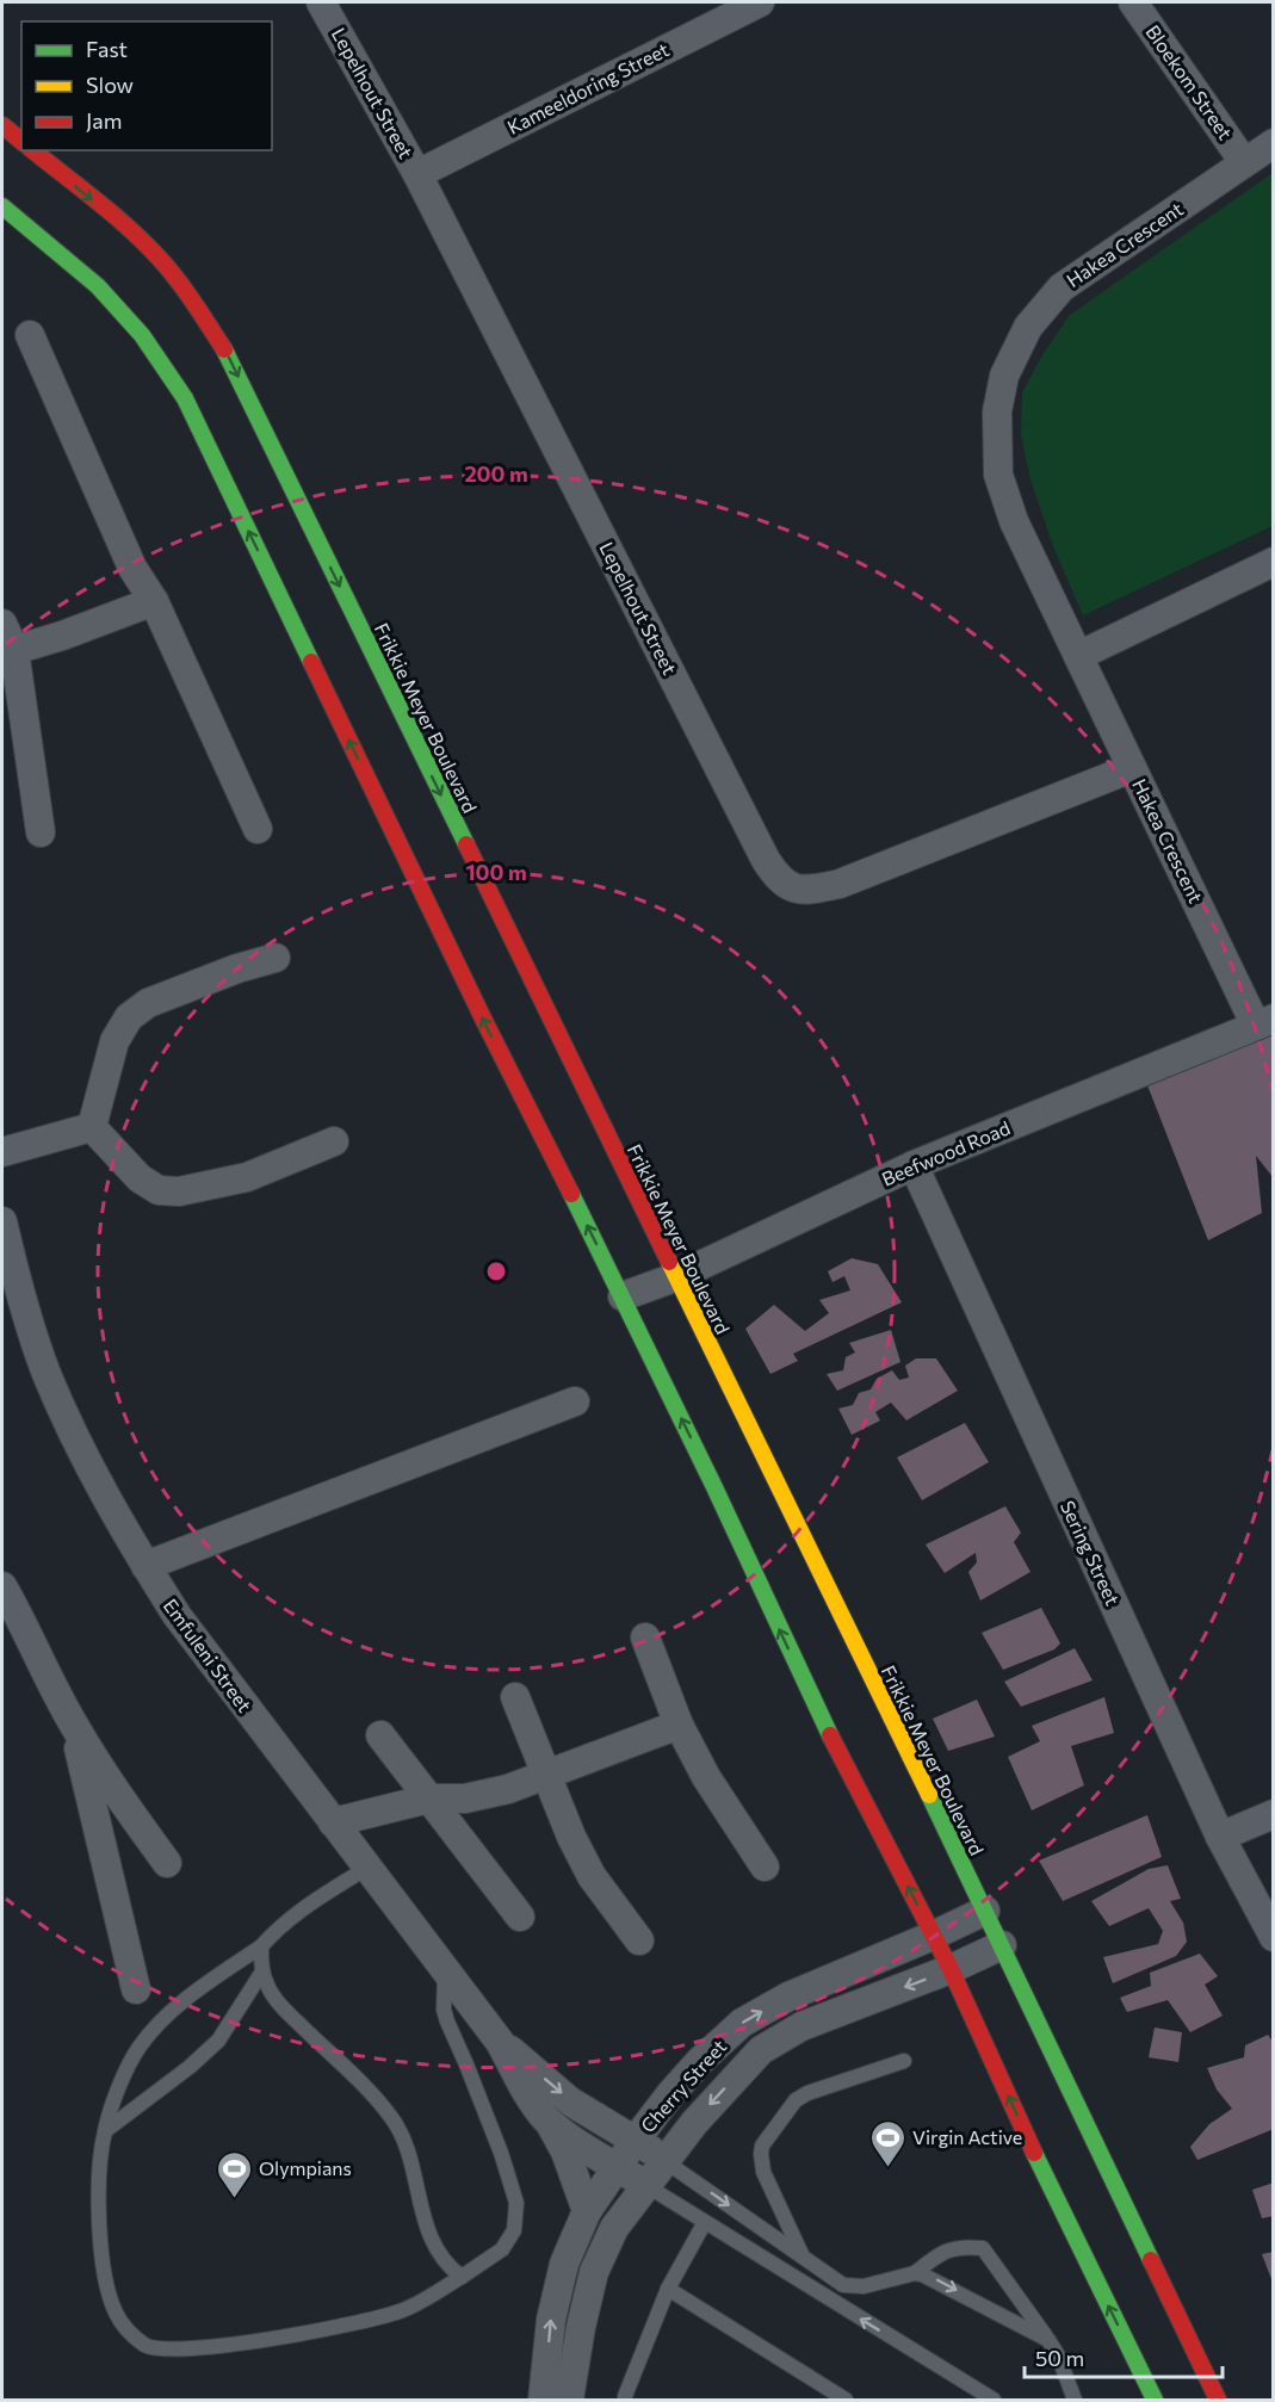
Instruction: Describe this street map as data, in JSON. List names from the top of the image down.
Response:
{
  "streets": {
    "street": [
      "Bloekom Street",
      "Kameeldoring Street",
      "Lepelhout Street",
      "Hakea Crescent",
      "Frikkie Meyer Boulevard",
      "Beefwood Road",
      "Sering Street",
      "Emfuleni Street",
      "Cherry Street"
    ]
  },
  "crossings": [
    ["Bloekom Street", "Hakea Crescent"],
    ["Kameeldoring Street", "Lepelhout Street"],
    ["Lepelhout Street", "Hakea Crescent"],
    ["Hakea Crescent", "Beefwood Road"],
    ["Frikkie Meyer Boulevard", "Beefwood Road"],
    ["Frikkie Meyer Boulevard", "Cherry Street"],
    ["Beefwood Road", "Sering Street"],
    ["Emfuleni Street", "Cherry Street"]
  ],
  "places": {
    "sports": ["Virgin Active", "Olympians"]
  },
  "legend": ["Fast", "Slow", "Jam"],
  "scale_bar": "50 m",
  "rings": ["200 m", "100 m"]
}
